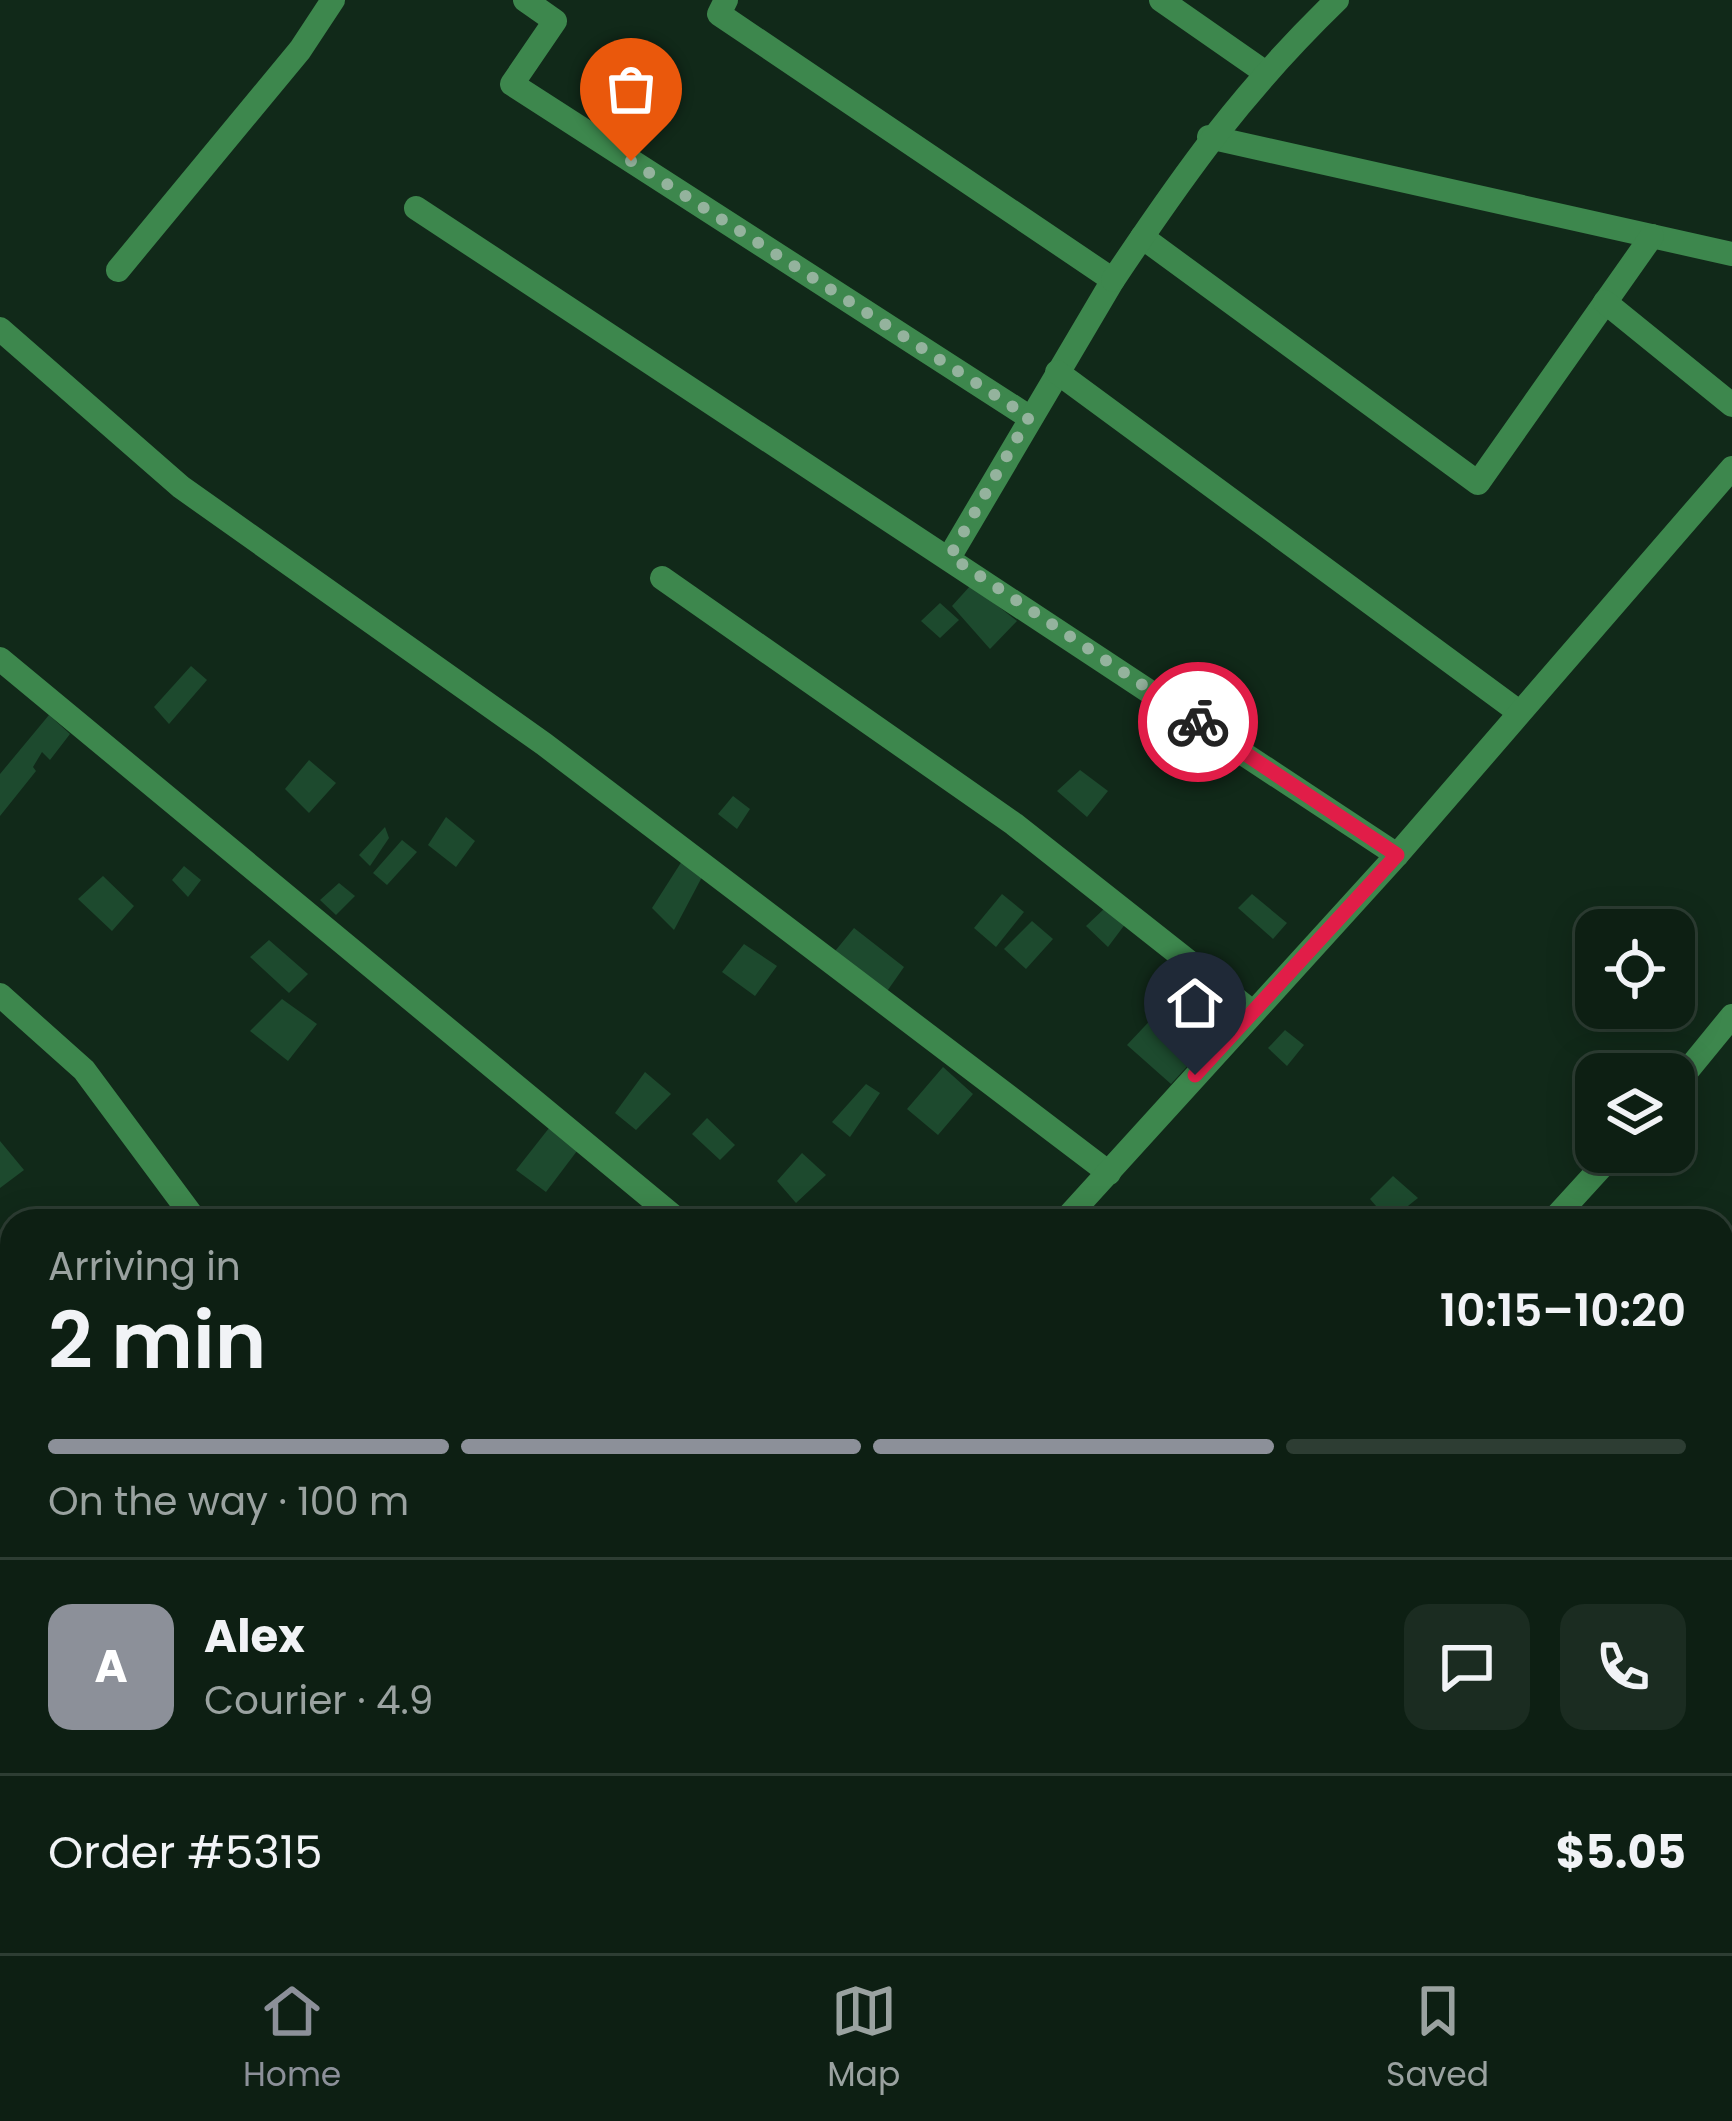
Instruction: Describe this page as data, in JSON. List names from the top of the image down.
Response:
{
  "page": {
    "heading": ["2 min", "Arriving in", "10:15–10:20"],
    "panel": [
      "Alex",
      "Courier · 4.9",
      "Order #5315",
      "$5.05"
    ],
    "bar": "On the way · 100 m",
    "round": "A",
    "tabs": ["Home", "Map", "Saved"]
  }
}
